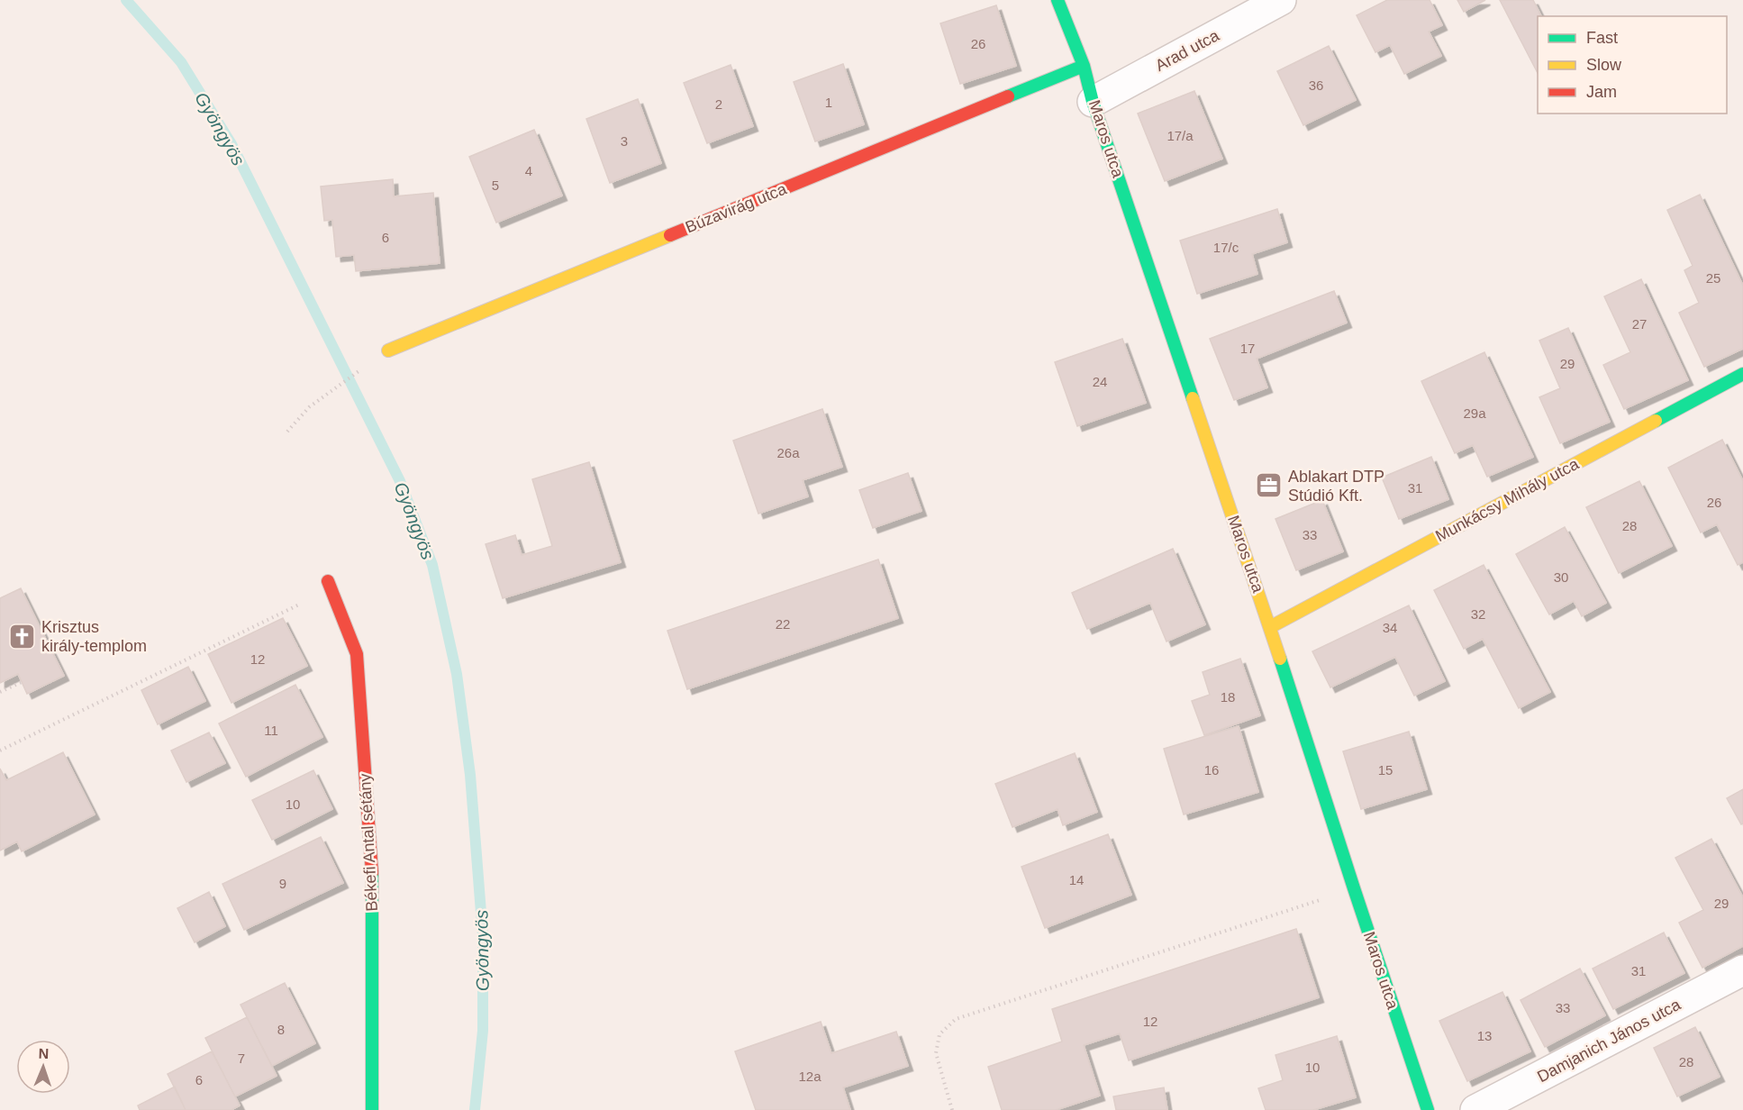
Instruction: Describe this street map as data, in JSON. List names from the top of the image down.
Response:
{
  "streets": {
    "street": [
      "Arad utca",
      "Maros utca",
      "Búzavirág utca",
      "Munkácsy Mihály utca",
      "Békefi Antal sétány",
      "Damjanich János utca"
    ]
  },
  "crossings": [
    ["Arad utca", "Maros utca"],
    ["Maros utca", "Búzavirág utca"],
    ["Maros utca", "Munkácsy Mihály utca"]
  ],
  "water": ["Gyöngyös"],
  "places": {
    "office": ["Ablakart DTP Stúdió Kft."],
    "church": ["Krisztus király-templom"]
  },
  "house_numbers": [
    "26",
    "36",
    "1",
    "2",
    "17/a",
    "3",
    "4",
    "5",
    "6",
    "17/c",
    "25",
    "27",
    "17",
    "29",
    "24",
    "29a",
    "26a",
    "31",
    "26",
    "28",
    "33",
    "30",
    "32",
    "22",
    "34",
    "12",
    "18",
    "11",
    "16",
    "15",
    "10",
    "14",
    "9",
    "29",
    "31",
    "33",
    "12",
    "8",
    "13",
    "7",
    "28",
    "10",
    "12a",
    "6"
  ],
  "legend": ["Fast", "Slow", "Jam"],
  "north": "top"
}
